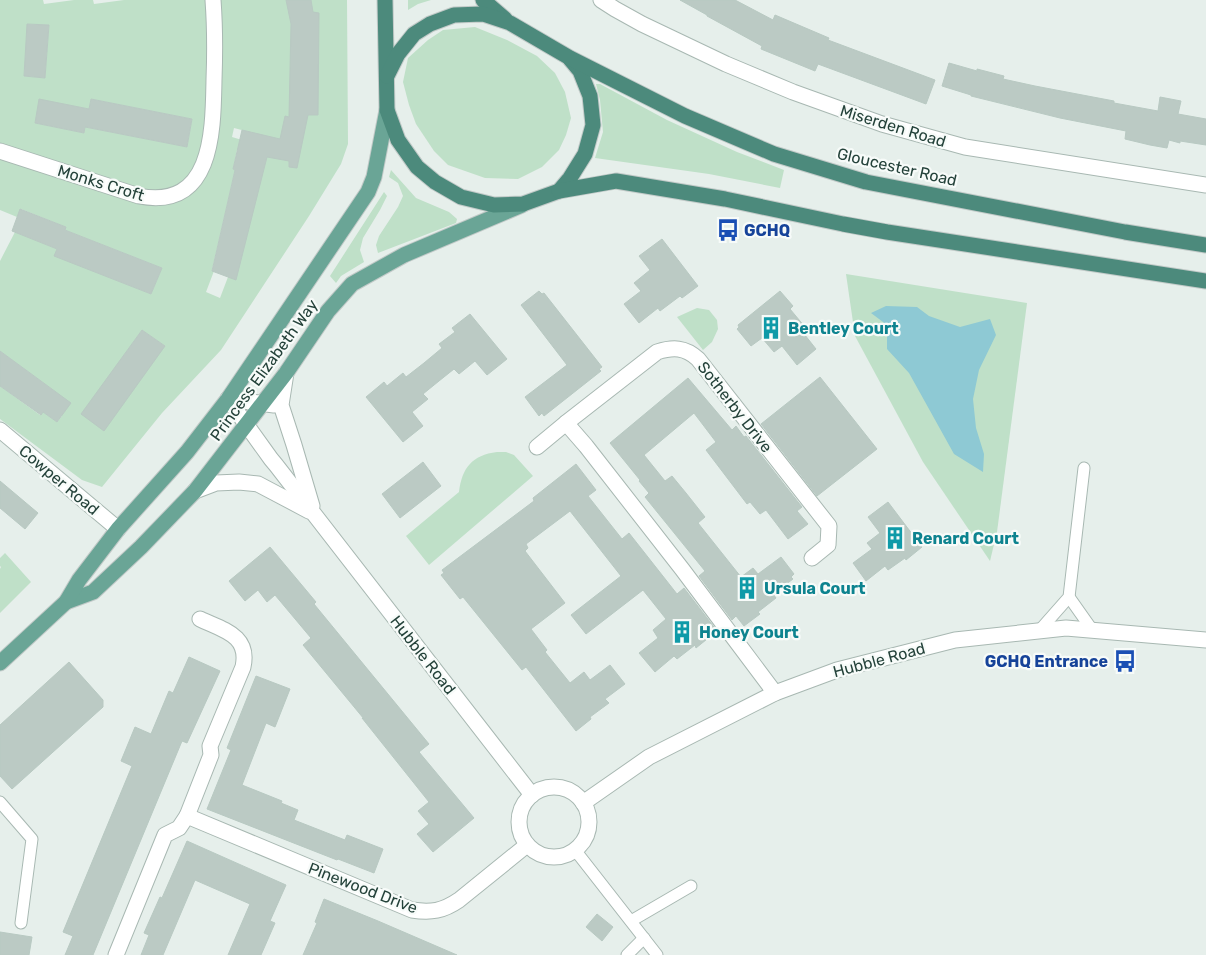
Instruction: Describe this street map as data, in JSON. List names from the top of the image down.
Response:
{
  "streets": {
    "highway": ["Gloucester Road"],
    "main road": ["Princess Elizabeth Way"],
    "street": [
      "Miserden Road",
      "Monks Croft",
      "Sotherby Drive",
      "Cowper Road",
      "Hubble Road",
      "Pinewood Drive"
    ]
  },
  "crossings": [
    ["Princess Elizabeth Way", "Cowper Road"],
    ["Princess Elizabeth Way", "Hubble Road"],
    ["Hubble Road", "Pinewood Drive"]
  ],
  "places": {
    "bus stop": ["GCHQ", "GCHQ Entrance"],
    "building": [
      "Bentley Court",
      "Renard Court",
      "Ursula Court",
      "Honey Court"
    ]
  }
}
